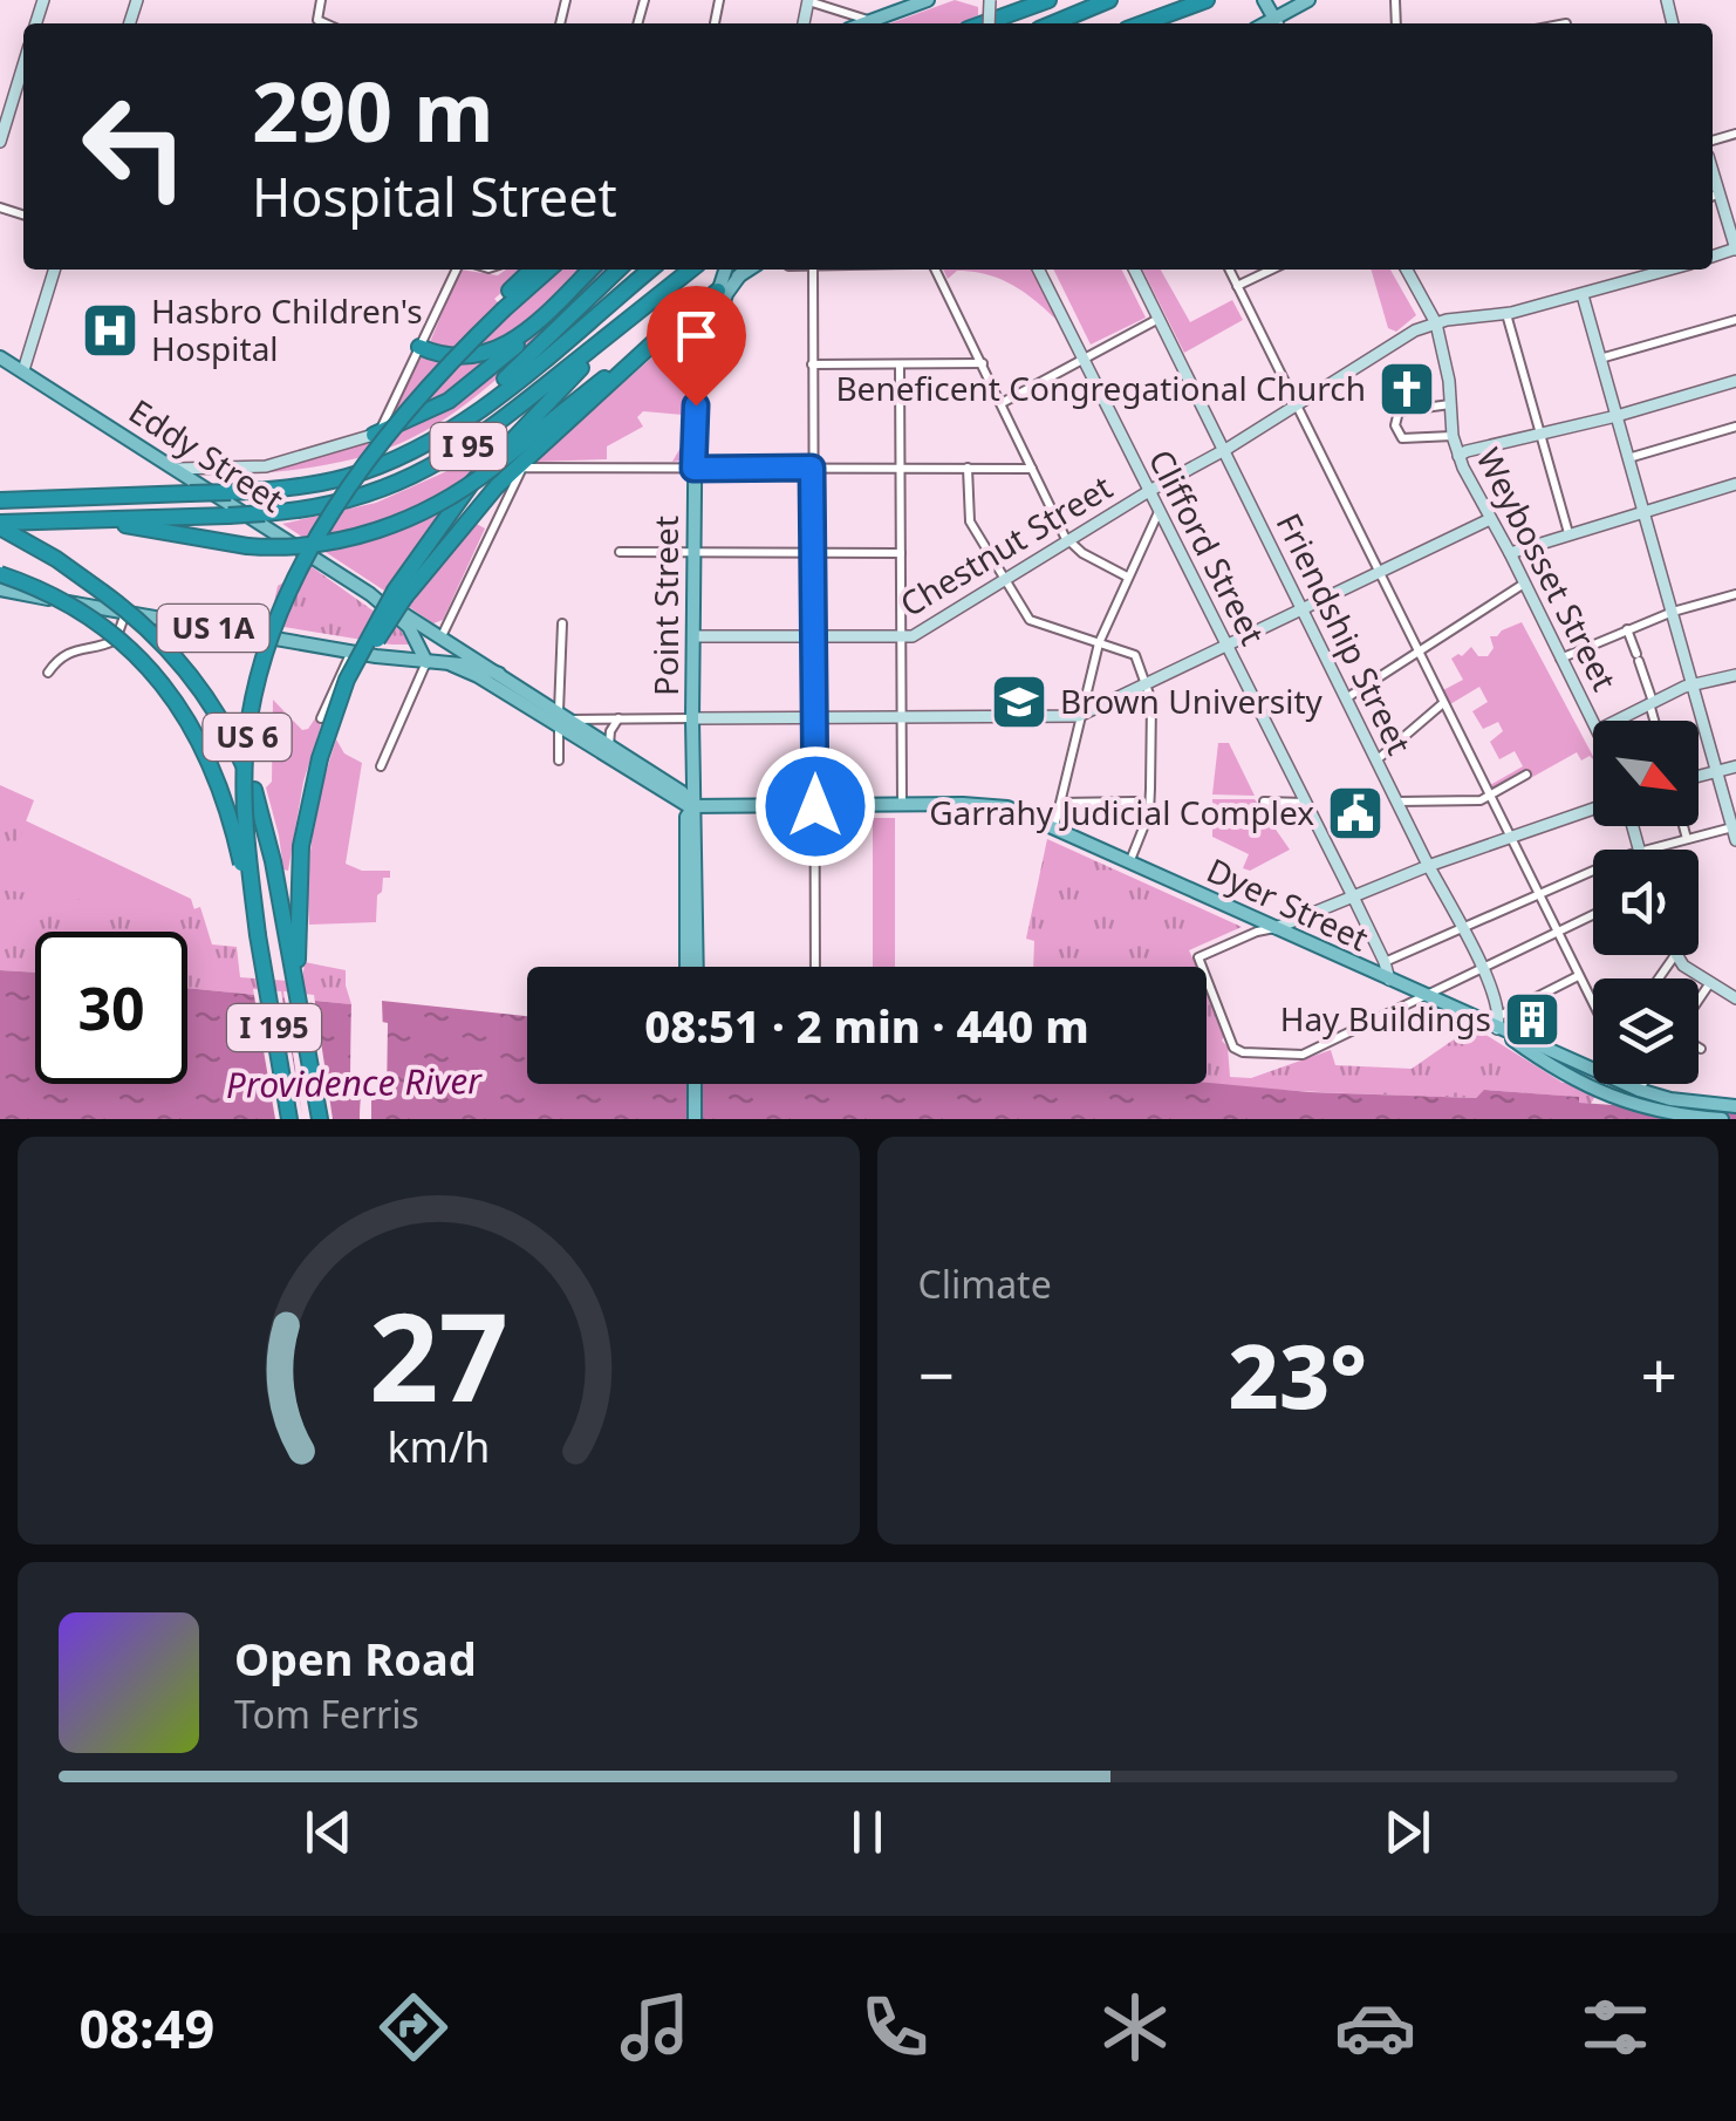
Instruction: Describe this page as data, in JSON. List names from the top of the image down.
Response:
{
  "streets": {
    "highway": ["I 95", "US 6", "I 195"],
    "main road": [
      "Eddy Street",
      "Point Street",
      "US 1A",
      "Dyer Street"
    ],
    "street": [
      "Chestnut Street",
      "Clifford Street",
      "Weybosset Street",
      "Friendship Street"
    ]
  },
  "crossings": [
    ["I 95", "US 6"],
    ["Eddy Street", "Point Street"],
    ["Eddy Street", "US 1A"],
    ["Eddy Street", "Dyer Street"],
    ["Chestnut Street", "Clifford Street"],
    ["Chestnut Street", "Weybosset Street"],
    ["Chestnut Street", "Point Street"],
    ["Chestnut Street", "Friendship Street"],
    ["Clifford Street", "Dyer Street"],
    ["Friendship Street", "Dyer Street"],
    ["US 6", "I 195"]
  ],
  "water": ["Providence River"],
  "places": {
    "hospital": ["Hasbro Children's Hospital"],
    "church": ["Beneficent Congregational Church"],
    "school or university": ["Brown University"],
    "public building": ["Garrahy Judicial Complex"],
    "building": ["Hay Buildings"]
  },
  "north": "bottom right",
  "page": {
    "turn": ["290 m", "Hospital Street"],
    "limit": "30",
    "trip": "08:51 · 2 min · 440 m",
    "tile": "Climate",
    "heat": ["−", "23°", "+"],
    "song": ["Open Road", "Tom Ferris"],
    "tabs": "08:49",
    "gauge": ["27", "km/h"]
  }
}
